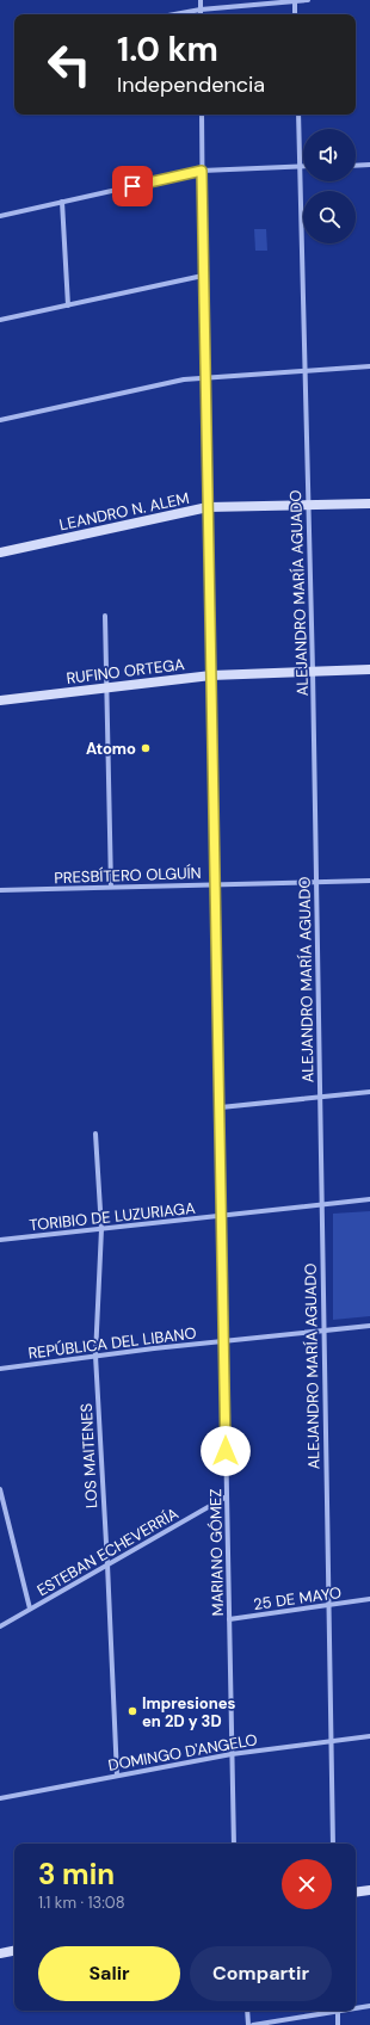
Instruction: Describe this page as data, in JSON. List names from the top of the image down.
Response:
{
  "streets": {
    "street": [
      "LEANDRO N. ALEM",
      "ALEJANDRO MARÍA AGUADO",
      "RUFINO ORTEGA",
      "PRESBÍTERO OLGUÍN",
      "TORIBIO DE LUZURIAGA",
      "REPÚBLICA DEL LIBANO",
      "LOS MAITENES",
      "ESTEBAN ECHEVERRÍA",
      "MARIANO GÓMEZ",
      "25 DE MAYO",
      "DOMINGO D'ANGELO"
    ]
  },
  "crossings": [
    ["LEANDRO N. ALEM", "ALEJANDRO MARÍA AGUADO"],
    ["LEANDRO N. ALEM", "MARIANO GÓMEZ"],
    ["ALEJANDRO MARÍA AGUADO", "RUFINO ORTEGA"],
    ["ALEJANDRO MARÍA AGUADO", "PRESBÍTERO OLGUÍN"],
    ["ALEJANDRO MARÍA AGUADO", "TORIBIO DE LUZURIAGA"],
    ["ALEJANDRO MARÍA AGUADO", "REPÚBLICA DEL LIBANO"],
    ["ALEJANDRO MARÍA AGUADO", "25 DE MAYO"],
    ["ALEJANDRO MARÍA AGUADO", "DOMINGO D'ANGELO"],
    ["RUFINO ORTEGA", "MARIANO GÓMEZ"],
    ["PRESBÍTERO OLGUÍN", "MARIANO GÓMEZ"],
    ["TORIBIO DE LUZURIAGA", "LOS MAITENES"],
    ["TORIBIO DE LUZURIAGA", "MARIANO GÓMEZ"],
    ["REPÚBLICA DEL LIBANO", "LOS MAITENES"],
    ["REPÚBLICA DEL LIBANO", "MARIANO GÓMEZ"],
    ["LOS MAITENES", "ESTEBAN ECHEVERRÍA"],
    ["LOS MAITENES", "DOMINGO D'ANGELO"],
    ["ESTEBAN ECHEVERRÍA", "MARIANO GÓMEZ"],
    ["MARIANO GÓMEZ", "25 DE MAYO"],
    ["MARIANO GÓMEZ", "DOMINGO D'ANGELO"]
  ],
  "places": ["Atomo", "Impresiones en 2D y 3D"],
  "page": {
    "turn": ["1.0 km", "Independencia"],
    "heading": ["3 min", "1.1 km · 13:08"],
    "buttons": ["Salir", "Compartir"]
  }
}
